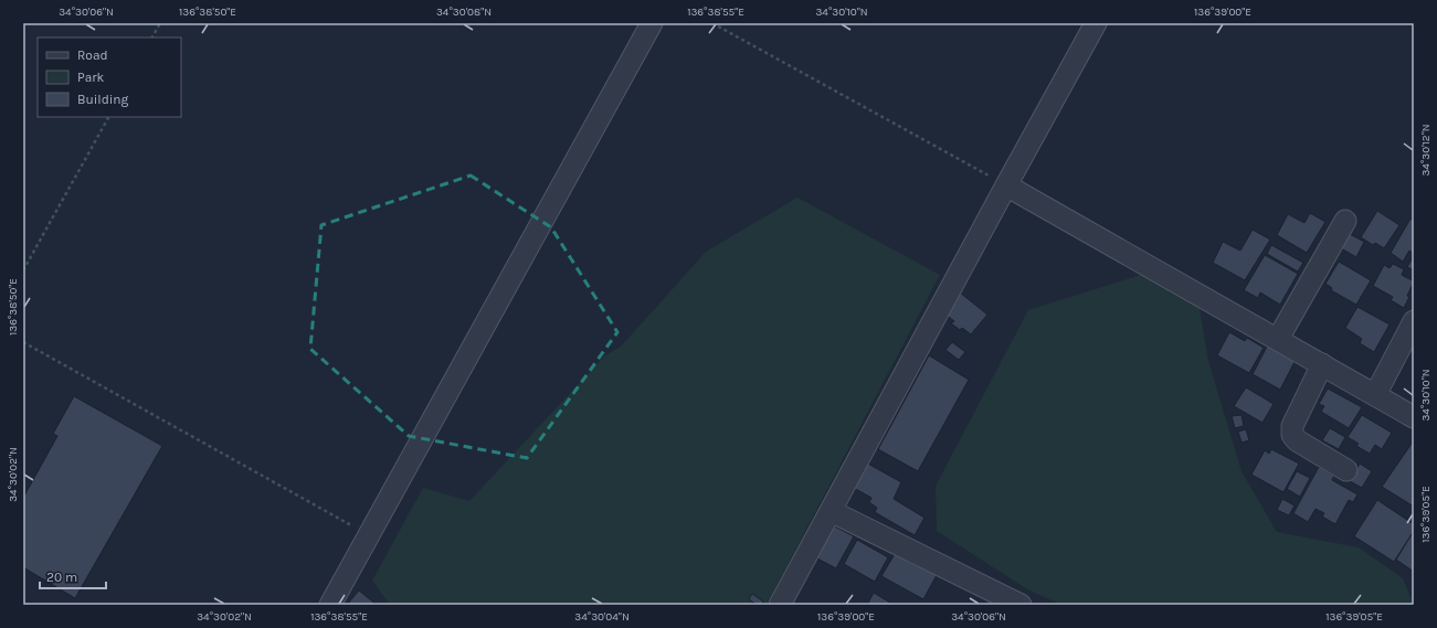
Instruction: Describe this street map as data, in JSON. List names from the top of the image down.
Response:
{
  "legend": ["Road", "Park", "Building"],
  "scale_bar": "20 m",
  "coordinates": [
    "34°30'06\"N",
    "136°38'50\"E",
    "34°30'08\"N",
    "136°38'55\"E",
    "34°30'10\"N",
    "136°39'00\"E",
    "34°30'12\"N",
    "34°30'02\"N",
    "136°39'05\"E",
    "34°30'04\"N"
  ]
}
